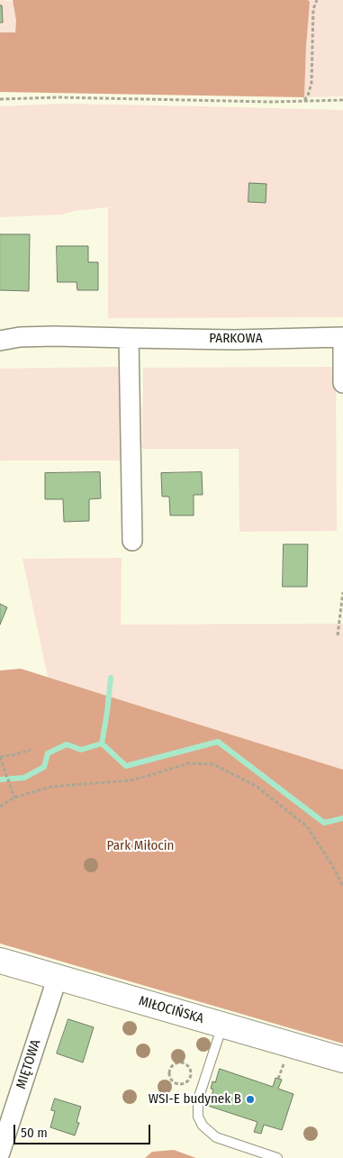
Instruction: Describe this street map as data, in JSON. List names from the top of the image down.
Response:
{
  "streets": {
    "street": ["PARKOWA", "MIŁOCIŃSKA", "MIĘTOWA"]
  },
  "crossings": [
    ["MIŁOCIŃSKA", "MIĘTOWA"]
  ],
  "parks": ["Park Miłocin"],
  "places": ["WSI-E budynek B"],
  "scale_bar": "50 m"
}
